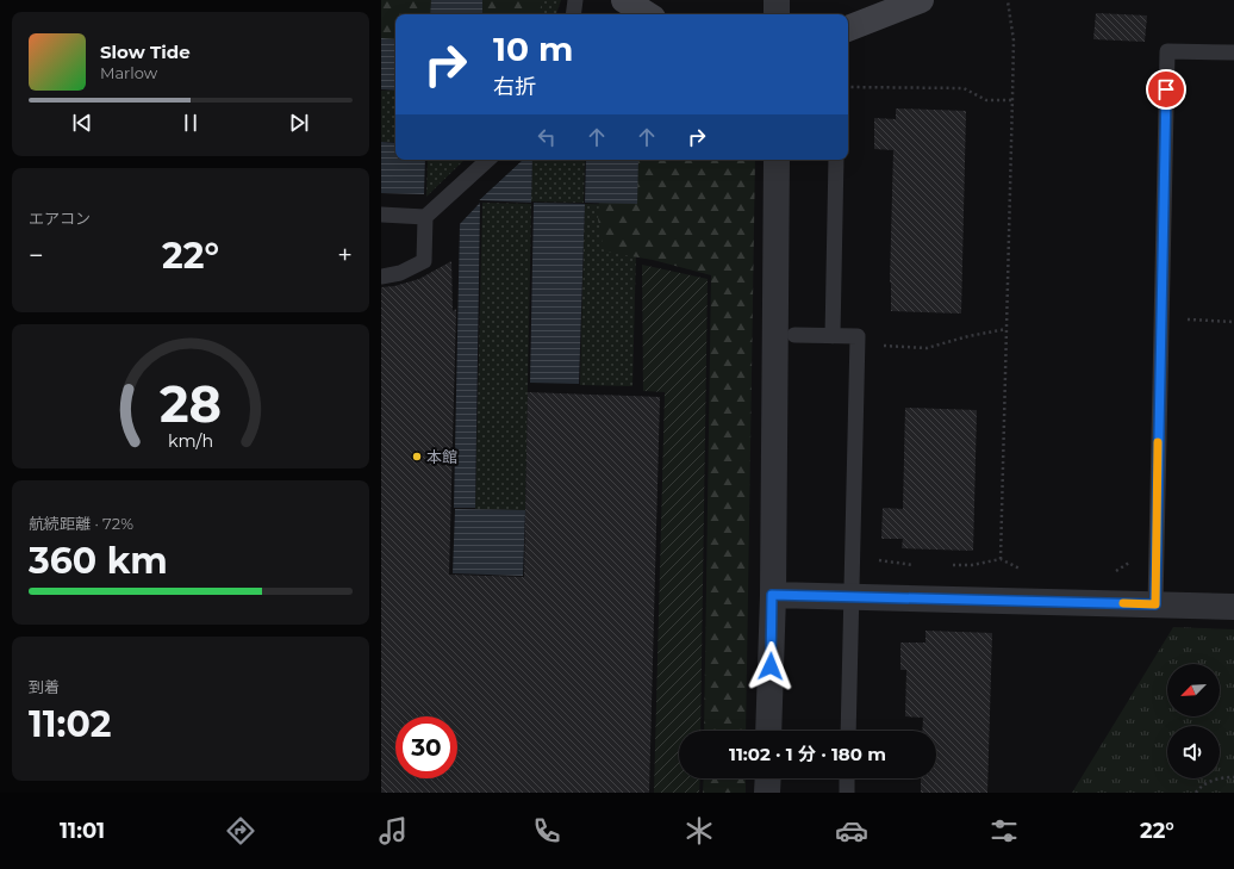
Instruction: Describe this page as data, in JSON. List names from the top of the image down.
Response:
{
  "places": ["本館"],
  "north": "bottom left",
  "page": {
    "turn": ["10 m", "右折"],
    "song": ["Slow Tide", "Marlow"],
    "tile": [
      "エアコン",
      ["航続距離 · 72%", "360 km"],
      ["到着", "11:02"]
    ],
    "heat": ["−", "22°", "+"],
    "limit": "30",
    "trip": "11:02 · 1 分 · 180 m",
    "tabs": ["11:01", "22°"],
    "gauge": ["28", "km/h"]
  }
}
